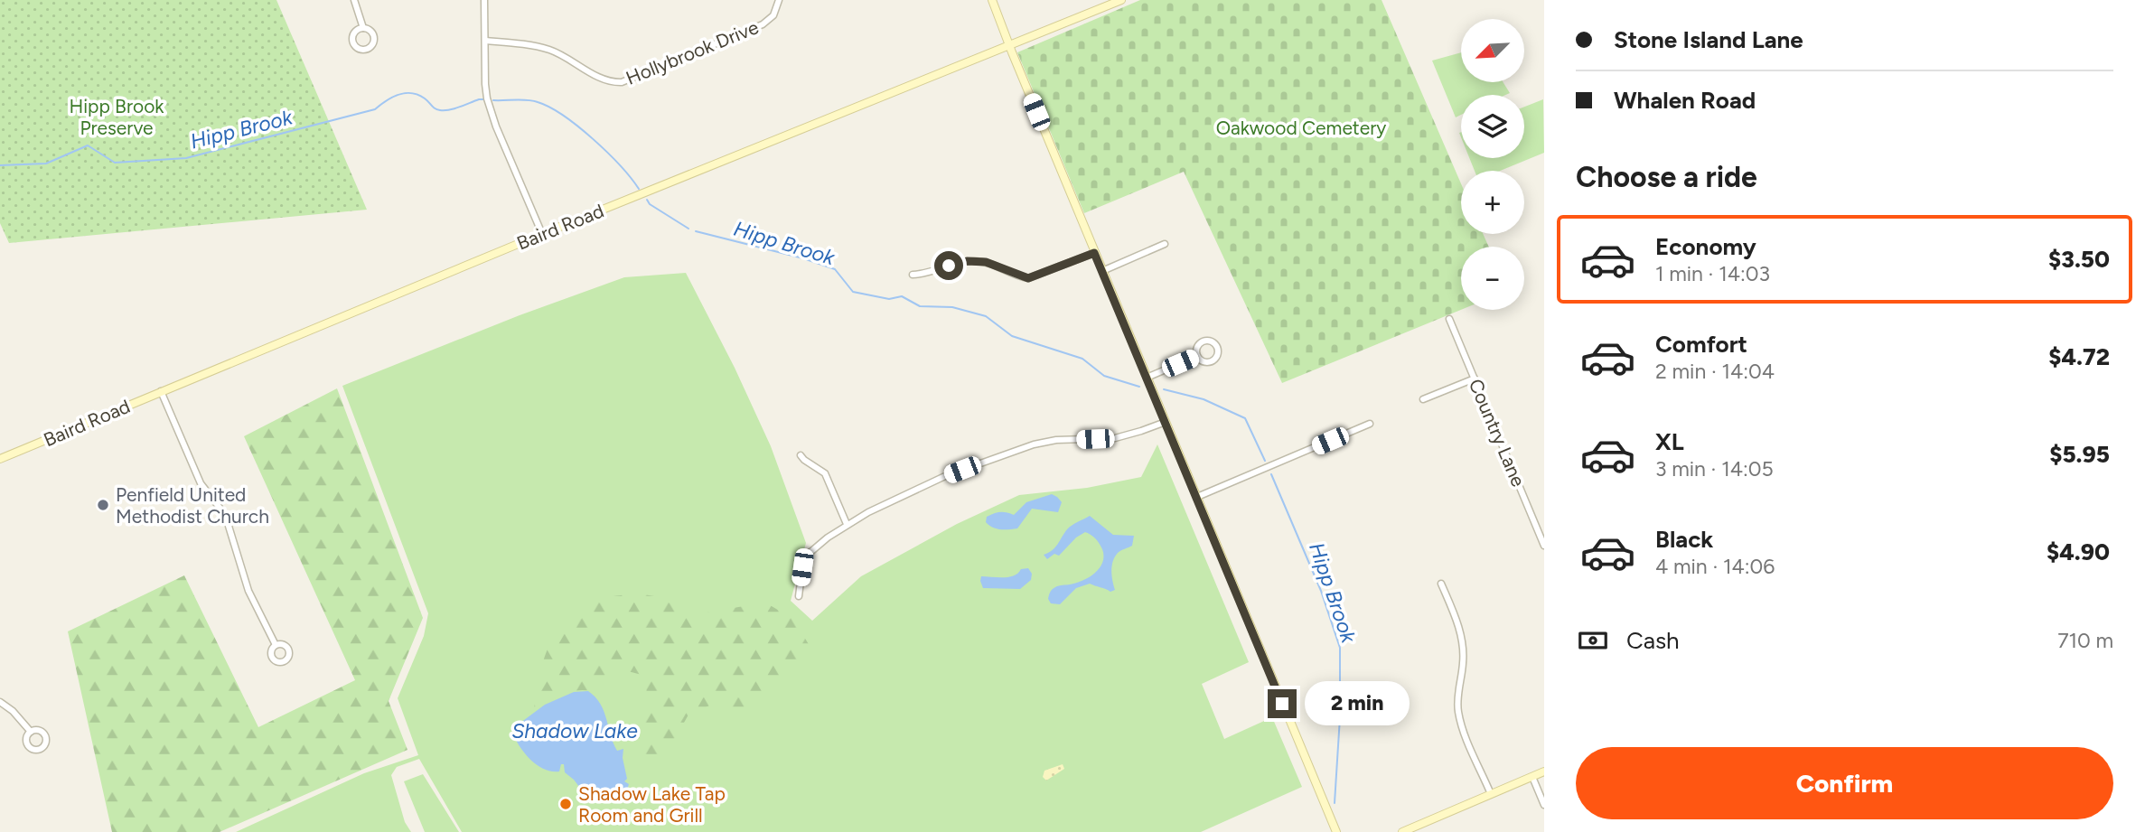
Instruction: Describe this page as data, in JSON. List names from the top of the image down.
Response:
{
  "streets": {
    "street": ["Hollybrook Drive", "Baird Road", "Country Lane"]
  },
  "water": ["Hipp Brook", "Shadow Lake"],
  "parks": ["Hipp Brook Preserve", "Oakwood Cemetery"],
  "places": ["Penfield United Methodist Church", "Shadow Lake Tap Room and Grill"],
  "north": "bottom left",
  "page": {
    "banner": ["Stone Island Lane", "Whalen Road"],
    "map_buttons": ["+", "−"],
    "heading": "Choose a ride",
    "list": [
      {
        "name": "Economy",
        "note": "1 min · 14:03",
        "value": "$3.50"
      },
      {
        "name": "Comfort",
        "note": "2 min · 14:04",
        "value": "$4.72"
      },
      {
        "name": "XL",
        "note": "3 min · 14:05",
        "value": "$5.95"
      },
      {
        "name": "Black",
        "note": "4 min · 14:06",
        "value": "$4.90"
      }
    ],
    "pay": ["Cash", "710 m"],
    "bubble": "2 min",
    "buttons": "Confirm"
  }
}
